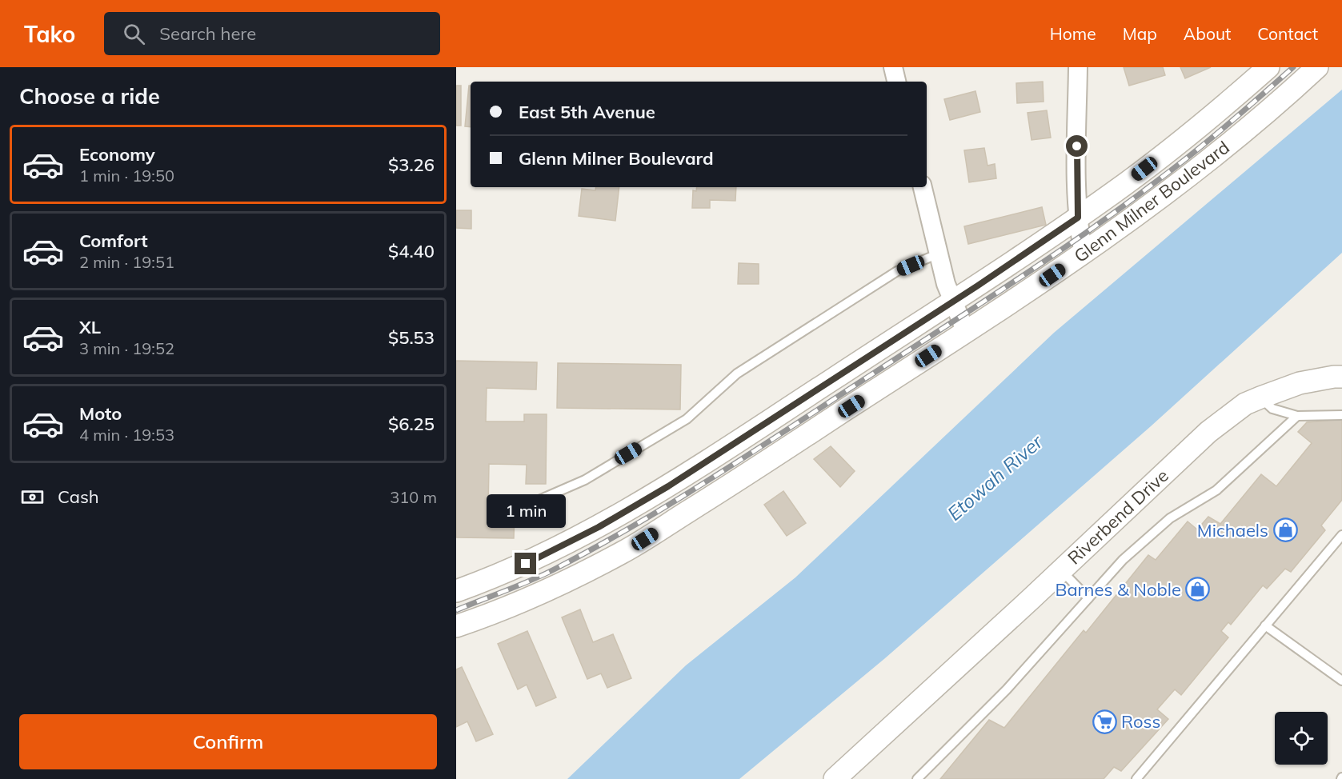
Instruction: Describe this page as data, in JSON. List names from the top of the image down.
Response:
{
  "streets": {
    "street": ["Glenn Milner Boulevard", "Riverbend Drive"]
  },
  "water": ["Etowah River"],
  "places": {
    "shop": ["Michaels", "Barnes & Noble"],
    "supermarket": ["Ross"]
  },
  "page": {
    "header": "Tako",
    "search": "Search here",
    "nav": [
      "Home",
      "Map",
      "About",
      "Contact"
    ],
    "heading": "Choose a ride",
    "banner": ["East 5th Avenue", "Glenn Milner Boulevard"],
    "list": [
      {
        "name": "Economy",
        "note": "1 min · 19:50",
        "value": "$3.26"
      },
      {
        "name": "Comfort",
        "note": "2 min · 19:51",
        "value": "$4.40"
      },
      {
        "name": "XL",
        "note": "3 min · 19:52",
        "value": "$5.53"
      },
      {
        "name": "Moto",
        "note": "4 min · 19:53",
        "value": "$6.25"
      }
    ],
    "pay": ["Cash", "310 m"],
    "bubble": "1 min",
    "buttons": "Confirm"
  }
}
